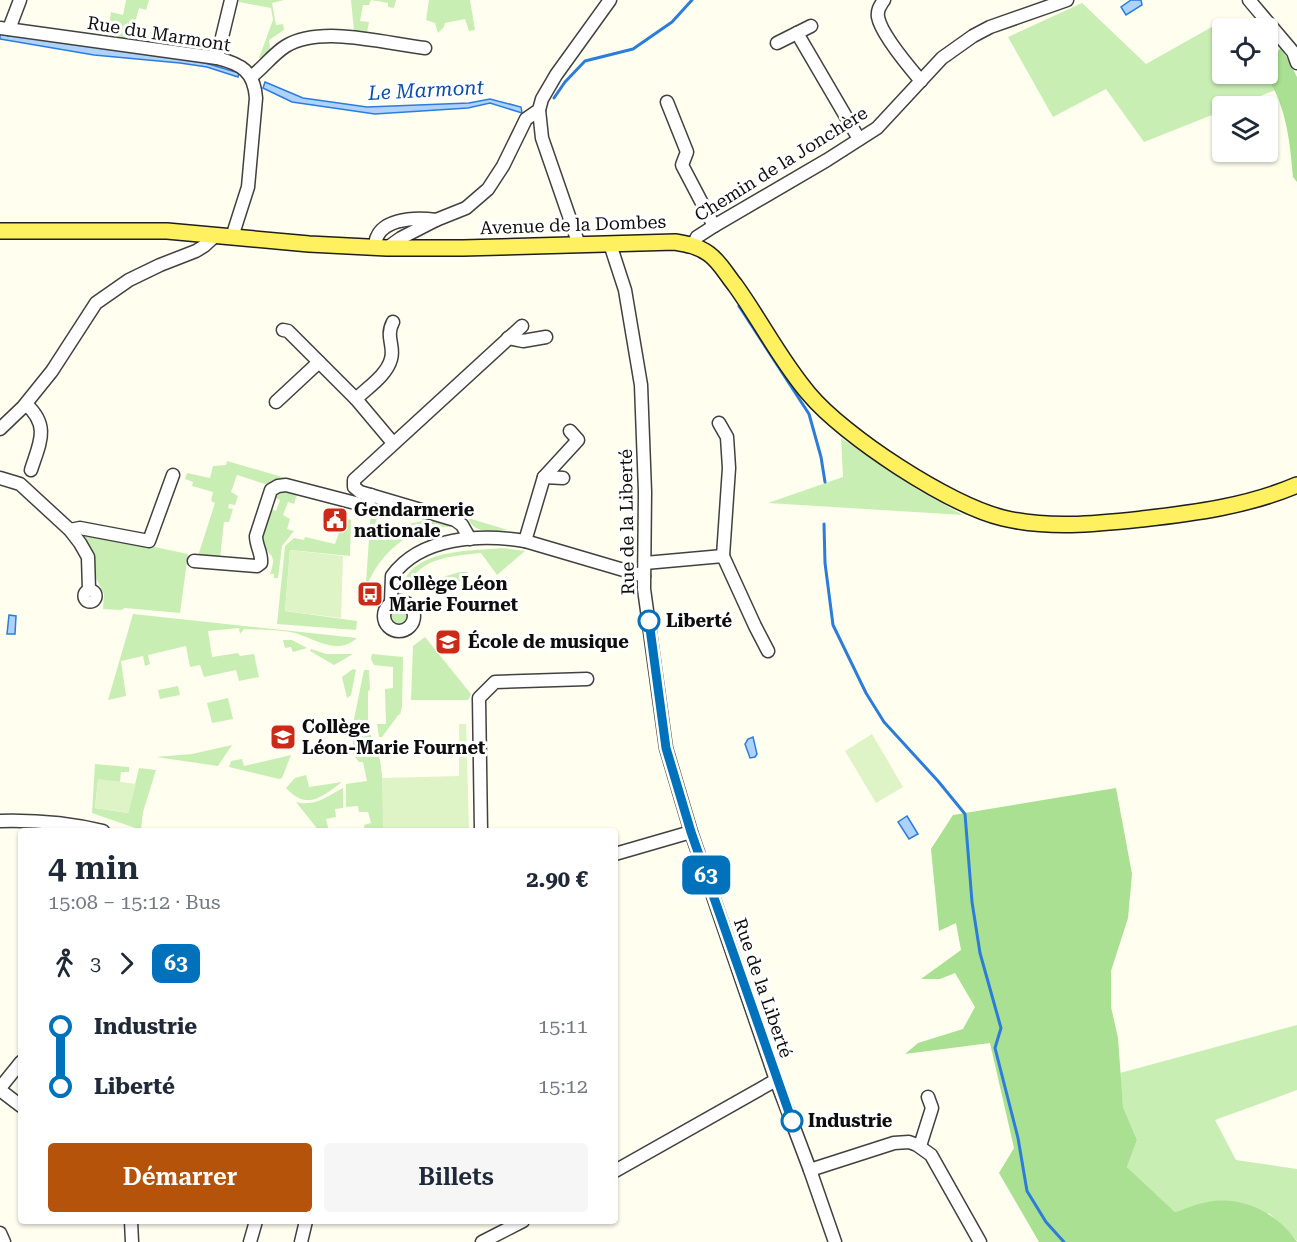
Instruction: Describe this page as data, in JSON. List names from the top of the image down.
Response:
{
  "streets": {
    "main road": ["Avenue de la Dombes"],
    "street": ["Rue du Marmont", "Chemin de la Jonchère", "Rue de la Liberté"]
  },
  "crossings": [
    ["Chemin de la Jonchère", "Avenue de la Dombes"],
    ["Avenue de la Dombes", "Rue de la Liberté"]
  ],
  "water": ["Le Marmont"],
  "places": {
    "public building": ["Gendarmerie nationale"],
    "bus stop": ["Collège Léon Marie Fournet"],
    "other": ["Liberté", "Industrie"],
    "school or university": ["École de musique", "Collège Léon-Marie Fournet"]
  },
  "lines": ["bus line 63"],
  "page": {
    "on_map": "63",
    "heading": ["4 min", "15:08 – 15:12 · Bus", "2.90 €"],
    "legs": ["3", "63"],
    "list": [
      {
        "name": "Industrie",
        "value": "15:11"
      },
      {
        "name": "Liberté",
        "value": "15:12"
      }
    ],
    "buttons": ["Démarrer", "Billets"]
  }
}
